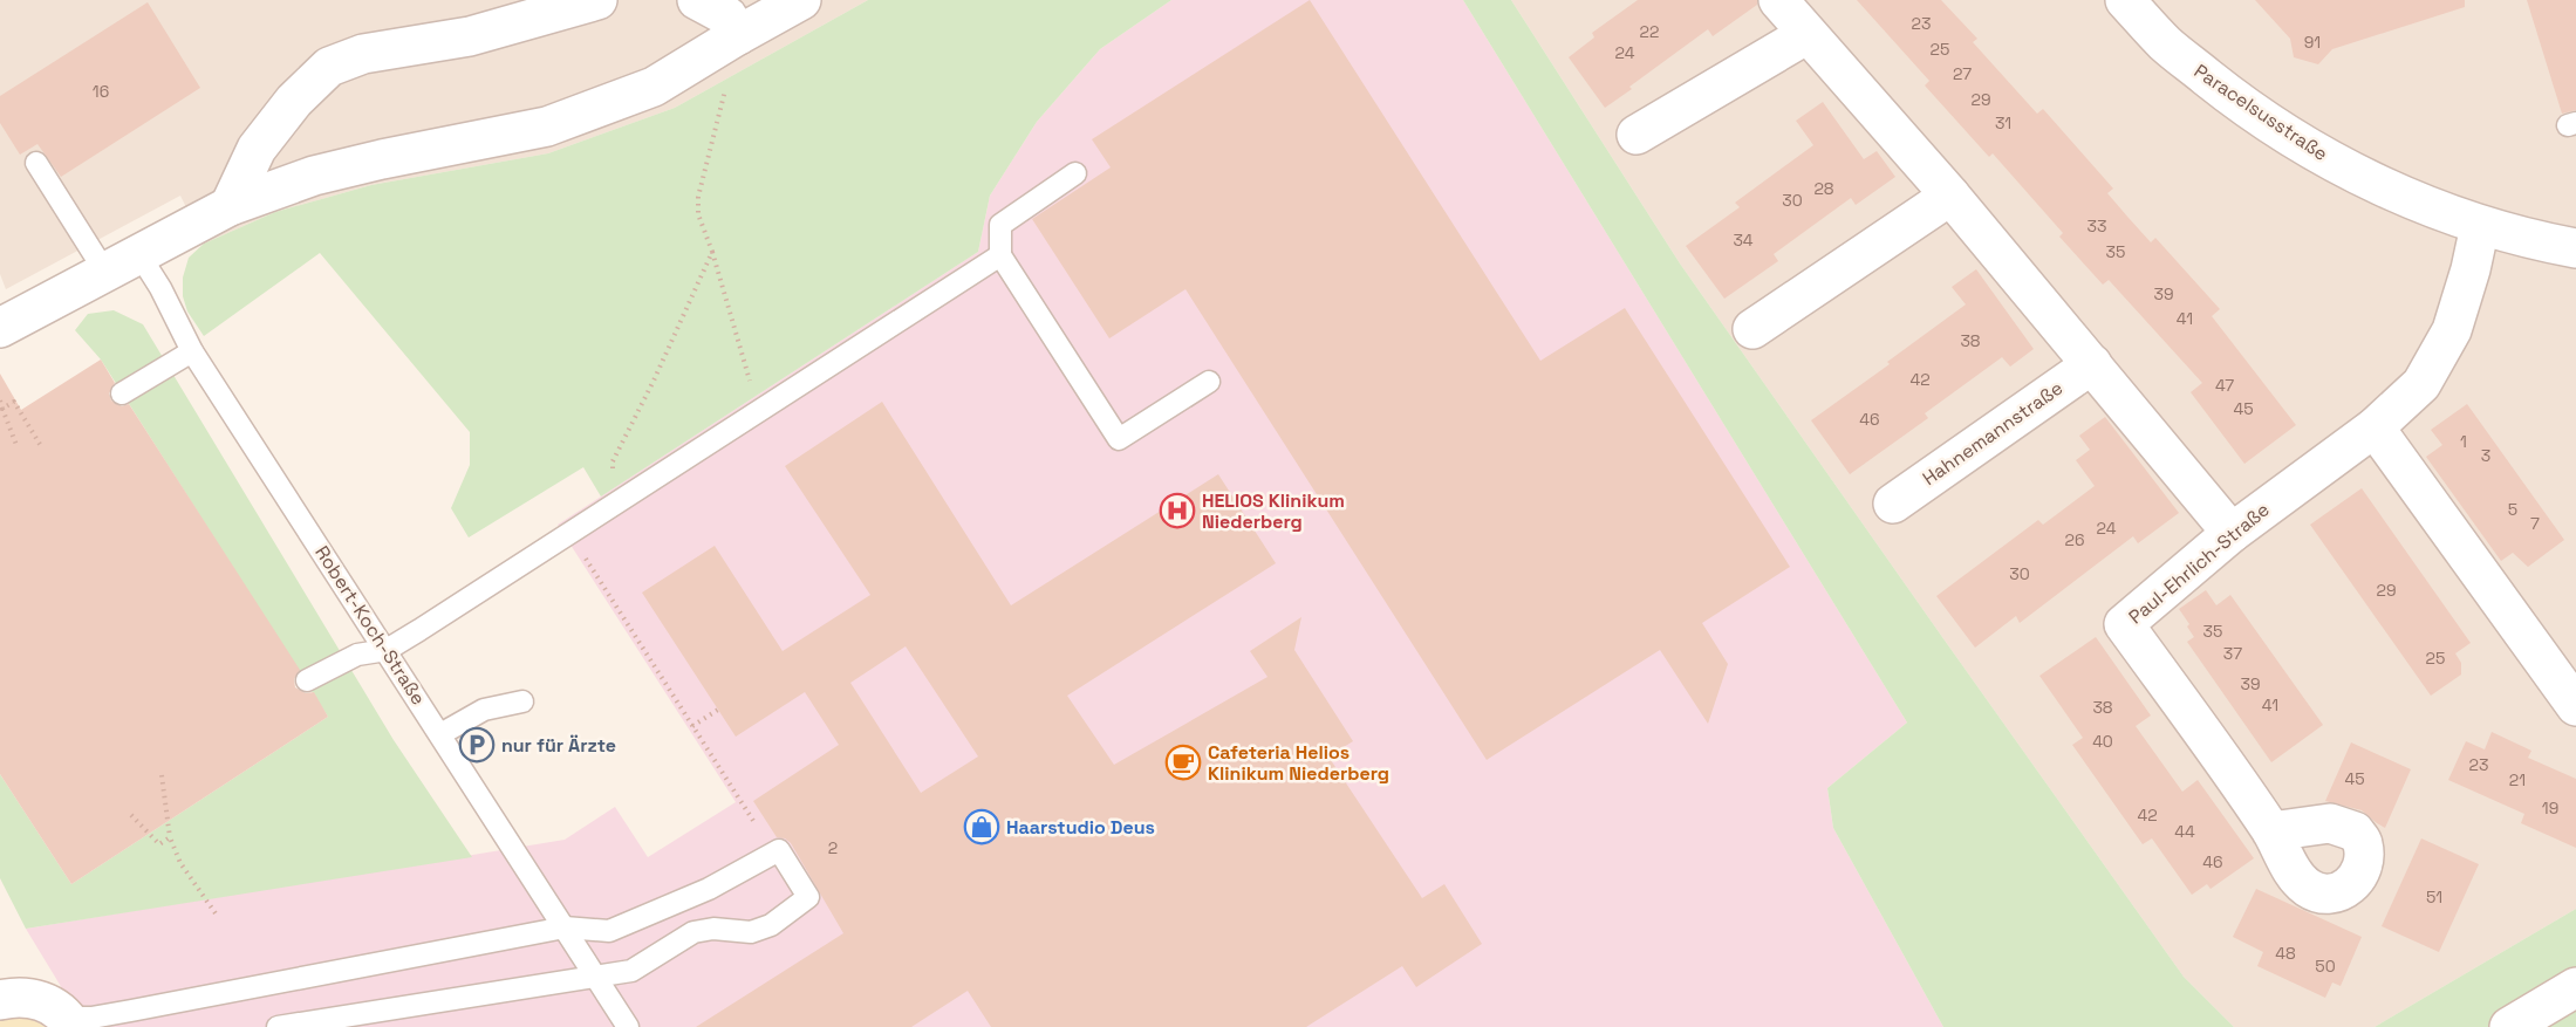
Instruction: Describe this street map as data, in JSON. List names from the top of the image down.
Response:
{
  "streets": {
    "street": ["Paracelsusstraße", "Hahnemannstraße", "Paul-Ehrlich-Straße"],
    "lane": ["Robert-Koch-Straße"]
  },
  "crossings": [
    ["Paracelsusstraße", "Paul-Ehrlich-Straße"]
  ],
  "places": {
    "hospital": ["HELIOS Klinikum Niederberg"],
    "parking": ["nur für Ärzte"],
    "cafe": ["Cafeteria Helios Klinikum Niederberg"],
    "shop": ["Haarstudio Deus"]
  },
  "house_numbers": [
    "23",
    "22",
    "91",
    "25",
    "24",
    "27",
    "16",
    "29",
    "31",
    "28",
    "30",
    "33",
    "34",
    "35",
    "39",
    "41",
    "38",
    "42",
    "47",
    "45",
    "46",
    "1",
    "3",
    "5",
    "7",
    "24",
    "26",
    "30",
    "29",
    "35",
    "37",
    "25",
    "39",
    "41",
    "38",
    "40",
    "23",
    "45",
    "21",
    "19",
    "42",
    "44",
    "2",
    "46",
    "51",
    "48",
    "50"
  ]
}
